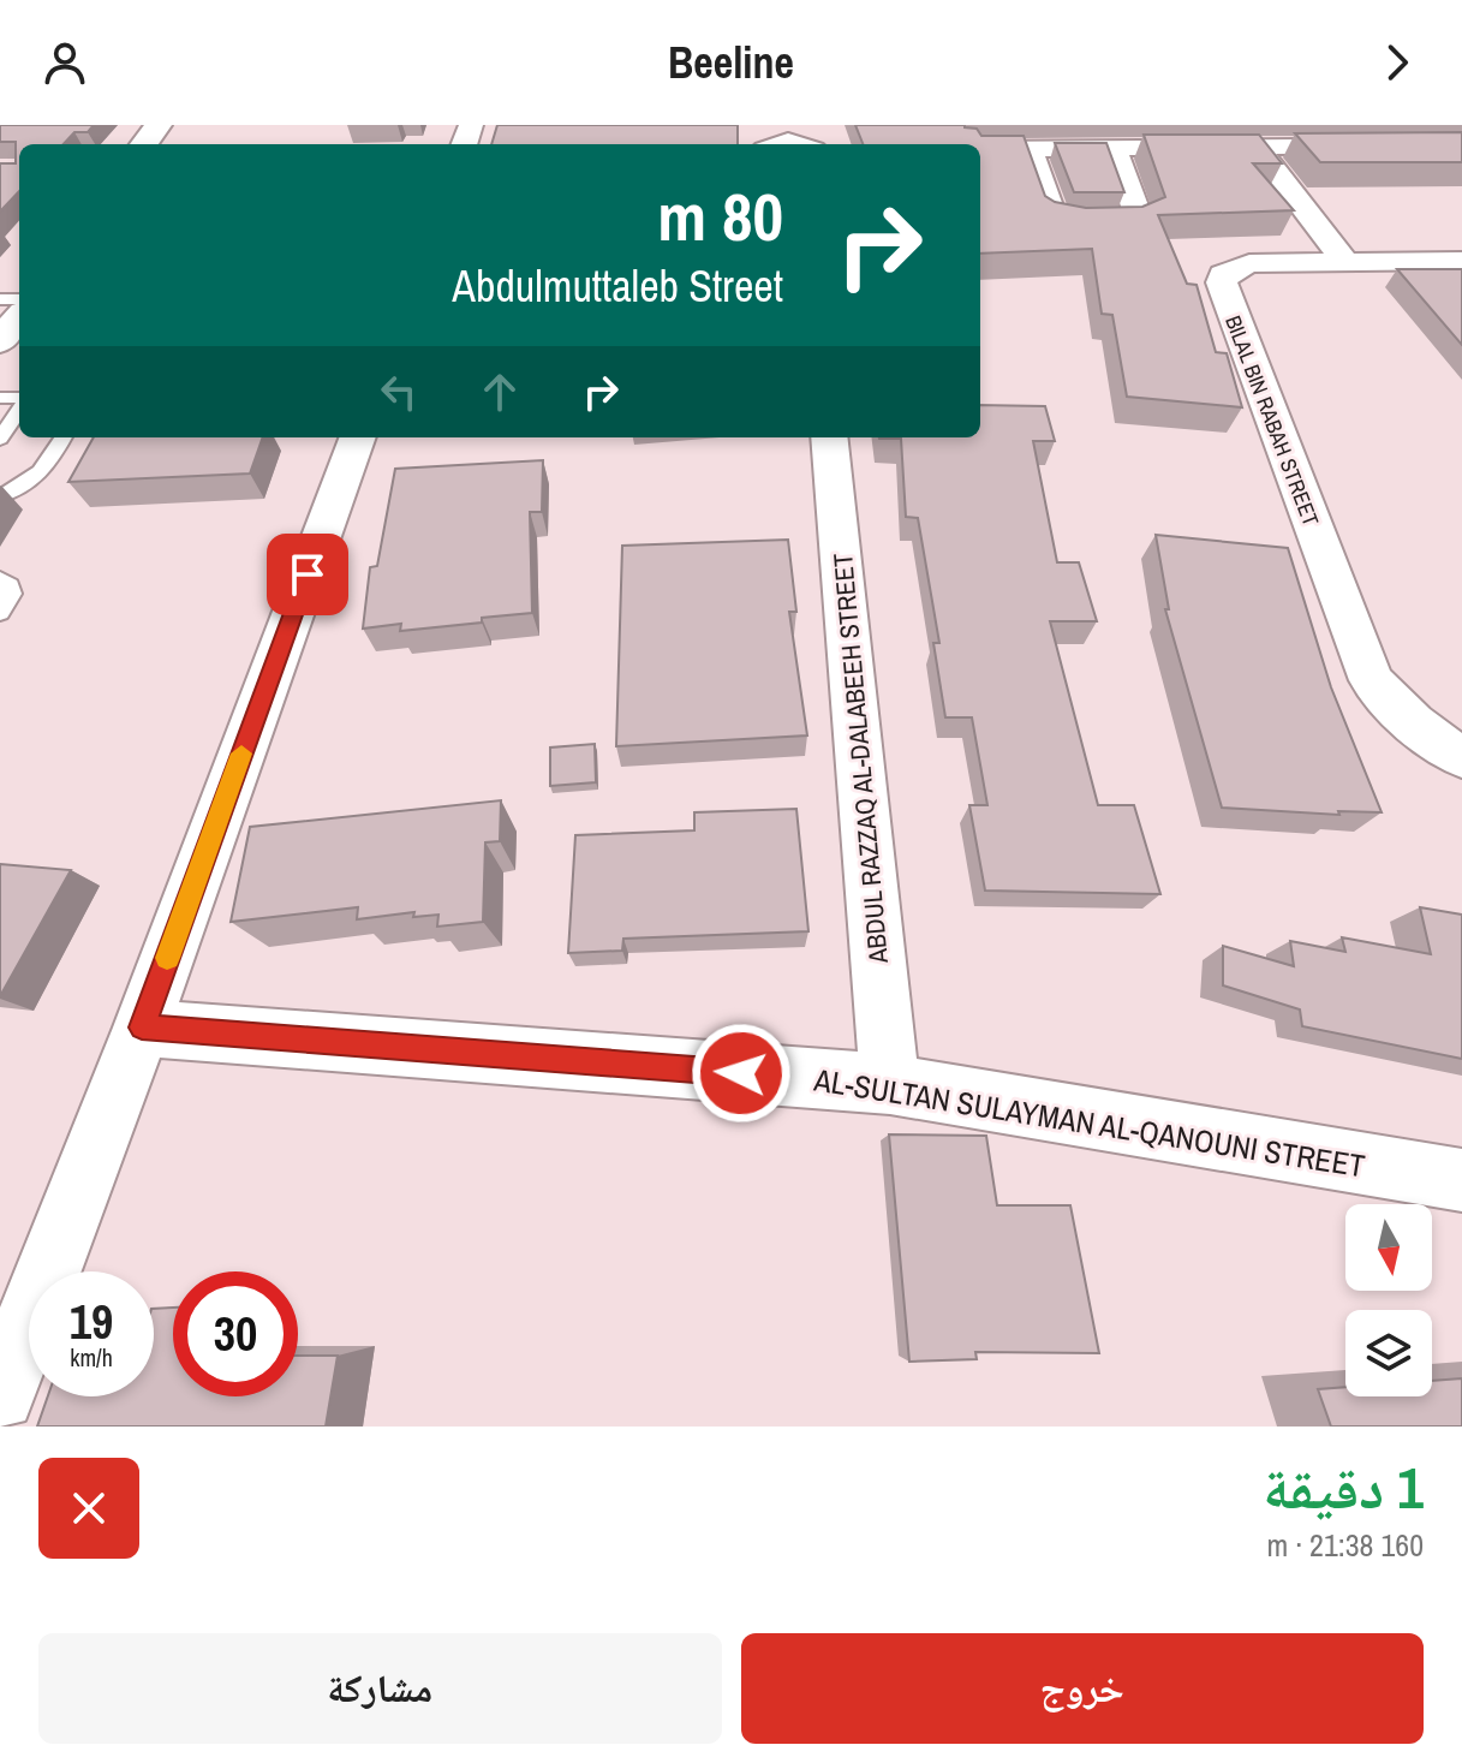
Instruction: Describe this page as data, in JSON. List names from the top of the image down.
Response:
{
  "streets": {
    "street": ["BILAL BIN RABAH STREET", "ABDUL RAZZAQ AL-DALABEEH STREET", "AL-SULTAN SULAYMAN AL-QANOUNI STREET"]
  },
  "crossings": [
    ["ABDUL RAZZAQ AL-DALABEEH STREET", "AL-SULTAN SULAYMAN AL-QANOUNI STREET"]
  ],
  "north": "bottom",
  "page": {
    "header": "Beeline",
    "turn": ["80 m", "Abdulmuttaleb Street"],
    "speed": "19 km/h",
    "limit": "30",
    "heading": ["1 دقيقة", "160 m · 21:38"],
    "buttons": ["خروج", "مشاركة"]
  }
}
